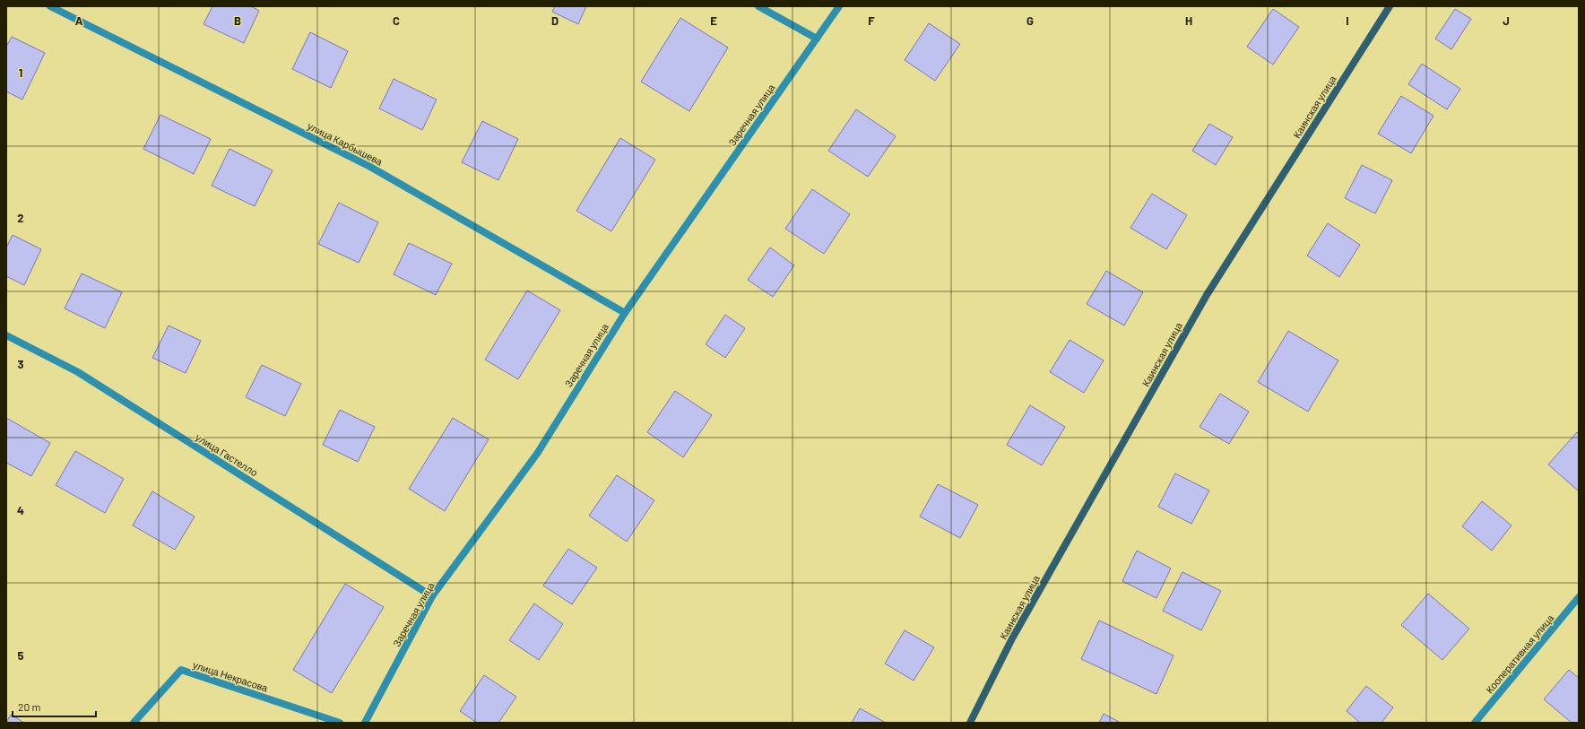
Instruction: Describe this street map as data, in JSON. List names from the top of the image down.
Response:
{
  "streets": {
    "main road": ["Каинская улица"],
    "street": [
      "Заречная улица",
      "улица Карбышева",
      "улица Гастелло",
      "Кооперативная улица",
      "улица Некрасова"
    ]
  },
  "crossings": [
    ["Заречная улица", "улица Карбышева"],
    ["Заречная улица", "улица Гастелло"]
  ],
  "scale_bar": "20 m",
  "grid": {
    "columns": [
      "A",
      "B",
      "C",
      "D",
      "E",
      "F",
      "G",
      "H",
      "I",
      "J"
    ],
    "rows": [
      "1",
      "2",
      "3",
      "4",
      "5"
    ]
  }
}
